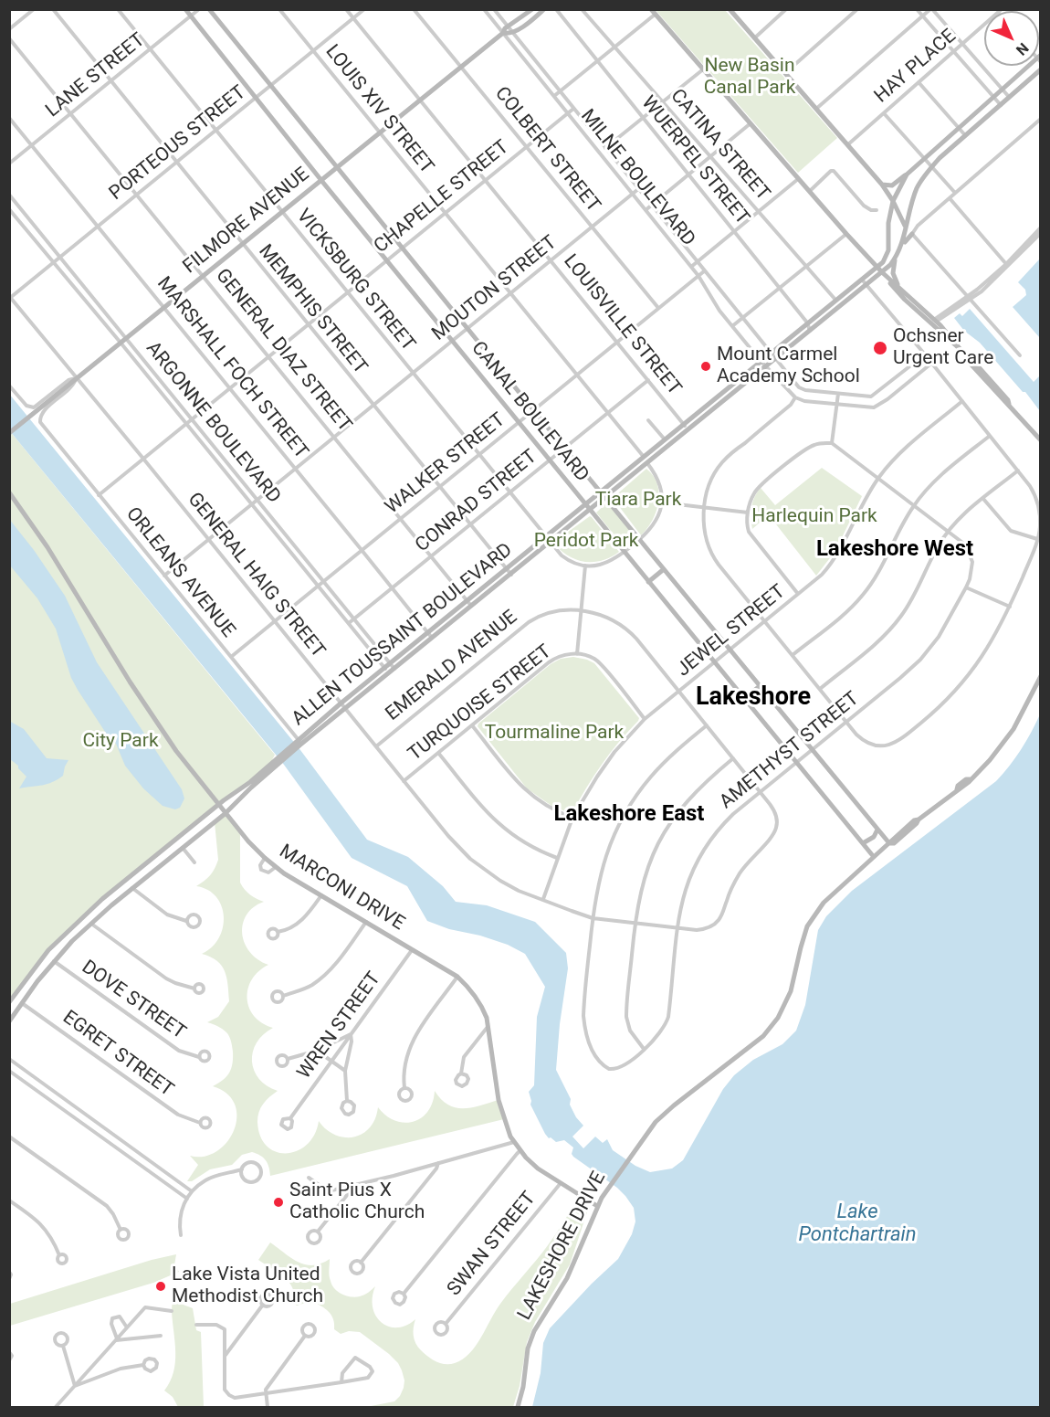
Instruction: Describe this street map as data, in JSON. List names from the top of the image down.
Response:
{
  "streets": {
    "main road": [
      "FILMORE AVENUE",
      "CANAL BOULEVARD",
      "ALLEN TOUSSAINT BOULEVARD",
      "MARCONI DRIVE",
      "LAKESHORE DRIVE"
    ],
    "street": [
      "HAY PLACE",
      "LANE STREET",
      "LOUIS XIV STREET",
      "PORTEOUS STREET",
      "CATINA STREET",
      "COLBERT STREET",
      "WUERPEL STREET",
      "MILNE BOULEVARD",
      "CHAPELLE STREET",
      "VICKSBURG STREET",
      "MOUTON STREET",
      "MEMPHIS STREET",
      "LOUISVILLE STREET",
      "GENERAL DIAZ STREET",
      "MARSHALL FOCH STREET",
      "ARGONNE BOULEVARD",
      "WALKER STREET",
      "CONRAD STREET",
      "ORLEANS AVENUE",
      "GENERAL HAIG STREET",
      "JEWEL STREET",
      "EMERALD AVENUE",
      "TURQUOISE STREET",
      "AMETHYST STREET",
      "DOVE STREET",
      "WREN STREET",
      "EGRET STREET",
      "SWAN STREET"
    ]
  },
  "crossings": [
    ["LANE STREET", "VICKSBURG STREET"],
    ["LANE STREET", "MEMPHIS STREET"],
    ["LANE STREET", "GENERAL DIAZ STREET"],
    ["LANE STREET", "MARSHALL FOCH STREET"],
    ["LANE STREET", "CANAL BOULEVARD"],
    ["LOUIS XIV STREET", "PORTEOUS STREET"],
    ["LOUIS XIV STREET", "CHAPELLE STREET"],
    ["LOUIS XIV STREET", "FILMORE AVENUE"],
    ["LOUIS XIV STREET", "MOUTON STREET"],
    ["LOUIS XIV STREET", "WALKER STREET"],
    ["LOUIS XIV STREET", "CONRAD STREET"],
    ["LOUIS XIV STREET", "ALLEN TOUSSAINT BOULEVARD"],
    ["PORTEOUS STREET", "VICKSBURG STREET"],
    ["PORTEOUS STREET", "MEMPHIS STREET"],
    ["PORTEOUS STREET", "LOUISVILLE STREET"],
    ["PORTEOUS STREET", "GENERAL DIAZ STREET"],
    ["PORTEOUS STREET", "MARSHALL FOCH STREET"],
    ["PORTEOUS STREET", "CANAL BOULEVARD"],
    ["PORTEOUS STREET", "ARGONNE BOULEVARD"],
    ["PORTEOUS STREET", "GENERAL HAIG STREET"],
    ["CATINA STREET", "ALLEN TOUSSAINT BOULEVARD"],
    ["COLBERT STREET", "CHAPELLE STREET"],
    ["COLBERT STREET", "FILMORE AVENUE"],
    ["COLBERT STREET", "MOUTON STREET"],
    ["COLBERT STREET", "WALKER STREET"],
    ["WUERPEL STREET", "ALLEN TOUSSAINT BOULEVARD"],
    ["MILNE BOULEVARD", "CHAPELLE STREET"],
    ["MILNE BOULEVARD", "FILMORE AVENUE"],
    ["MILNE BOULEVARD", "MOUTON STREET"],
    ["MILNE BOULEVARD", "WALKER STREET"],
    ["MILNE BOULEVARD", "ALLEN TOUSSAINT BOULEVARD"],
    ["CHAPELLE STREET", "VICKSBURG STREET"],
    ["CHAPELLE STREET", "MEMPHIS STREET"],
    ["CHAPELLE STREET", "LOUISVILLE STREET"],
    ["CHAPELLE STREET", "GENERAL DIAZ STREET"],
    ["CHAPELLE STREET", "MARSHALL FOCH STREET"],
    ["CHAPELLE STREET", "CANAL BOULEVARD"],
    ["CHAPELLE STREET", "ARGONNE BOULEVARD"],
    ["CHAPELLE STREET", "ORLEANS AVENUE"],
    ["CHAPELLE STREET", "GENERAL HAIG STREET"],
    ["FILMORE AVENUE", "VICKSBURG STREET"],
    ["FILMORE AVENUE", "MEMPHIS STREET"],
    ["FILMORE AVENUE", "LOUISVILLE STREET"],
    ["FILMORE AVENUE", "GENERAL DIAZ STREET"],
    ["FILMORE AVENUE", "MARSHALL FOCH STREET"],
    ["FILMORE AVENUE", "CANAL BOULEVARD"],
    ["FILMORE AVENUE", "ARGONNE BOULEVARD"],
    ["FILMORE AVENUE", "ORLEANS AVENUE"],
    ["FILMORE AVENUE", "GENERAL HAIG STREET"],
    ["VICKSBURG STREET", "MOUTON STREET"],
    ["VICKSBURG STREET", "WALKER STREET"],
    ["VICKSBURG STREET", "CONRAD STREET"],
    ["VICKSBURG STREET", "ALLEN TOUSSAINT BOULEVARD"],
    ["MOUTON STREET", "MEMPHIS STREET"],
    ["MOUTON STREET", "LOUISVILLE STREET"],
    ["MOUTON STREET", "GENERAL DIAZ STREET"],
    ["MOUTON STREET", "MARSHALL FOCH STREET"],
    ["MOUTON STREET", "CANAL BOULEVARD"],
    ["MOUTON STREET", "ARGONNE BOULEVARD"],
    ["MOUTON STREET", "ORLEANS AVENUE"],
    ["MOUTON STREET", "GENERAL HAIG STREET"],
    ["MEMPHIS STREET", "WALKER STREET"],
    ["MEMPHIS STREET", "CONRAD STREET"],
    ["MEMPHIS STREET", "ALLEN TOUSSAINT BOULEVARD"],
    ["LOUISVILLE STREET", "WALKER STREET"],
    ["LOUISVILLE STREET", "CONRAD STREET"],
    ["LOUISVILLE STREET", "ALLEN TOUSSAINT BOULEVARD"],
    ["GENERAL DIAZ STREET", "WALKER STREET"],
    ["GENERAL DIAZ STREET", "CONRAD STREET"],
    ["GENERAL DIAZ STREET", "ALLEN TOUSSAINT BOULEVARD"],
    ["MARSHALL FOCH STREET", "WALKER STREET"],
    ["MARSHALL FOCH STREET", "CONRAD STREET"],
    ["MARSHALL FOCH STREET", "ALLEN TOUSSAINT BOULEVARD"],
    ["CANAL BOULEVARD", "WALKER STREET"],
    ["CANAL BOULEVARD", "CONRAD STREET"],
    ["CANAL BOULEVARD", "JEWEL STREET"],
    ["CANAL BOULEVARD", "ALLEN TOUSSAINT BOULEVARD"],
    ["CANAL BOULEVARD", "AMETHYST STREET"],
    ["CANAL BOULEVARD", "LAKESHORE DRIVE"],
    ["ARGONNE BOULEVARD", "WALKER STREET"],
    ["ARGONNE BOULEVARD", "CONRAD STREET"],
    ["ARGONNE BOULEVARD", "ALLEN TOUSSAINT BOULEVARD"],
    ["WALKER STREET", "ORLEANS AVENUE"],
    ["WALKER STREET", "GENERAL HAIG STREET"],
    ["ORLEANS AVENUE", "GENERAL HAIG STREET"],
    ["ORLEANS AVENUE", "ALLEN TOUSSAINT BOULEVARD"],
    ["GENERAL HAIG STREET", "JEWEL STREET"],
    ["GENERAL HAIG STREET", "ALLEN TOUSSAINT BOULEVARD"],
    ["GENERAL HAIG STREET", "EMERALD AVENUE"],
    ["GENERAL HAIG STREET", "TURQUOISE STREET"],
    ["GENERAL HAIG STREET", "AMETHYST STREET"],
    ["JEWEL STREET", "EMERALD AVENUE"],
    ["ALLEN TOUSSAINT BOULEVARD", "MARCONI DRIVE"],
    ["ALLEN TOUSSAINT BOULEVARD", "DOVE STREET"],
    ["ALLEN TOUSSAINT BOULEVARD", "EGRET STREET"],
    ["EMERALD AVENUE", "AMETHYST STREET"],
    ["MARCONI DRIVE", "WREN STREET"],
    ["MARCONI DRIVE", "SWAN STREET"],
    ["MARCONI DRIVE", "LAKESHORE DRIVE"]
  ],
  "districts": ["Lakeshore West", "Lakeshore", "Lakeshore East"],
  "water": ["Lake Pontchartrain"],
  "parks": [
    "New Basin Canal Park",
    "Tiara Park",
    "Harlequin Park",
    "Peridot Park",
    "Tourmaline Park",
    "City Park"
  ],
  "places": [
    "Ochsner Urgent Care",
    "Mount Carmel Academy School",
    "Saint Pius X Catholic Church",
    "Lake Vista United Methodist Church"
  ],
  "north": "bottom right"
}
